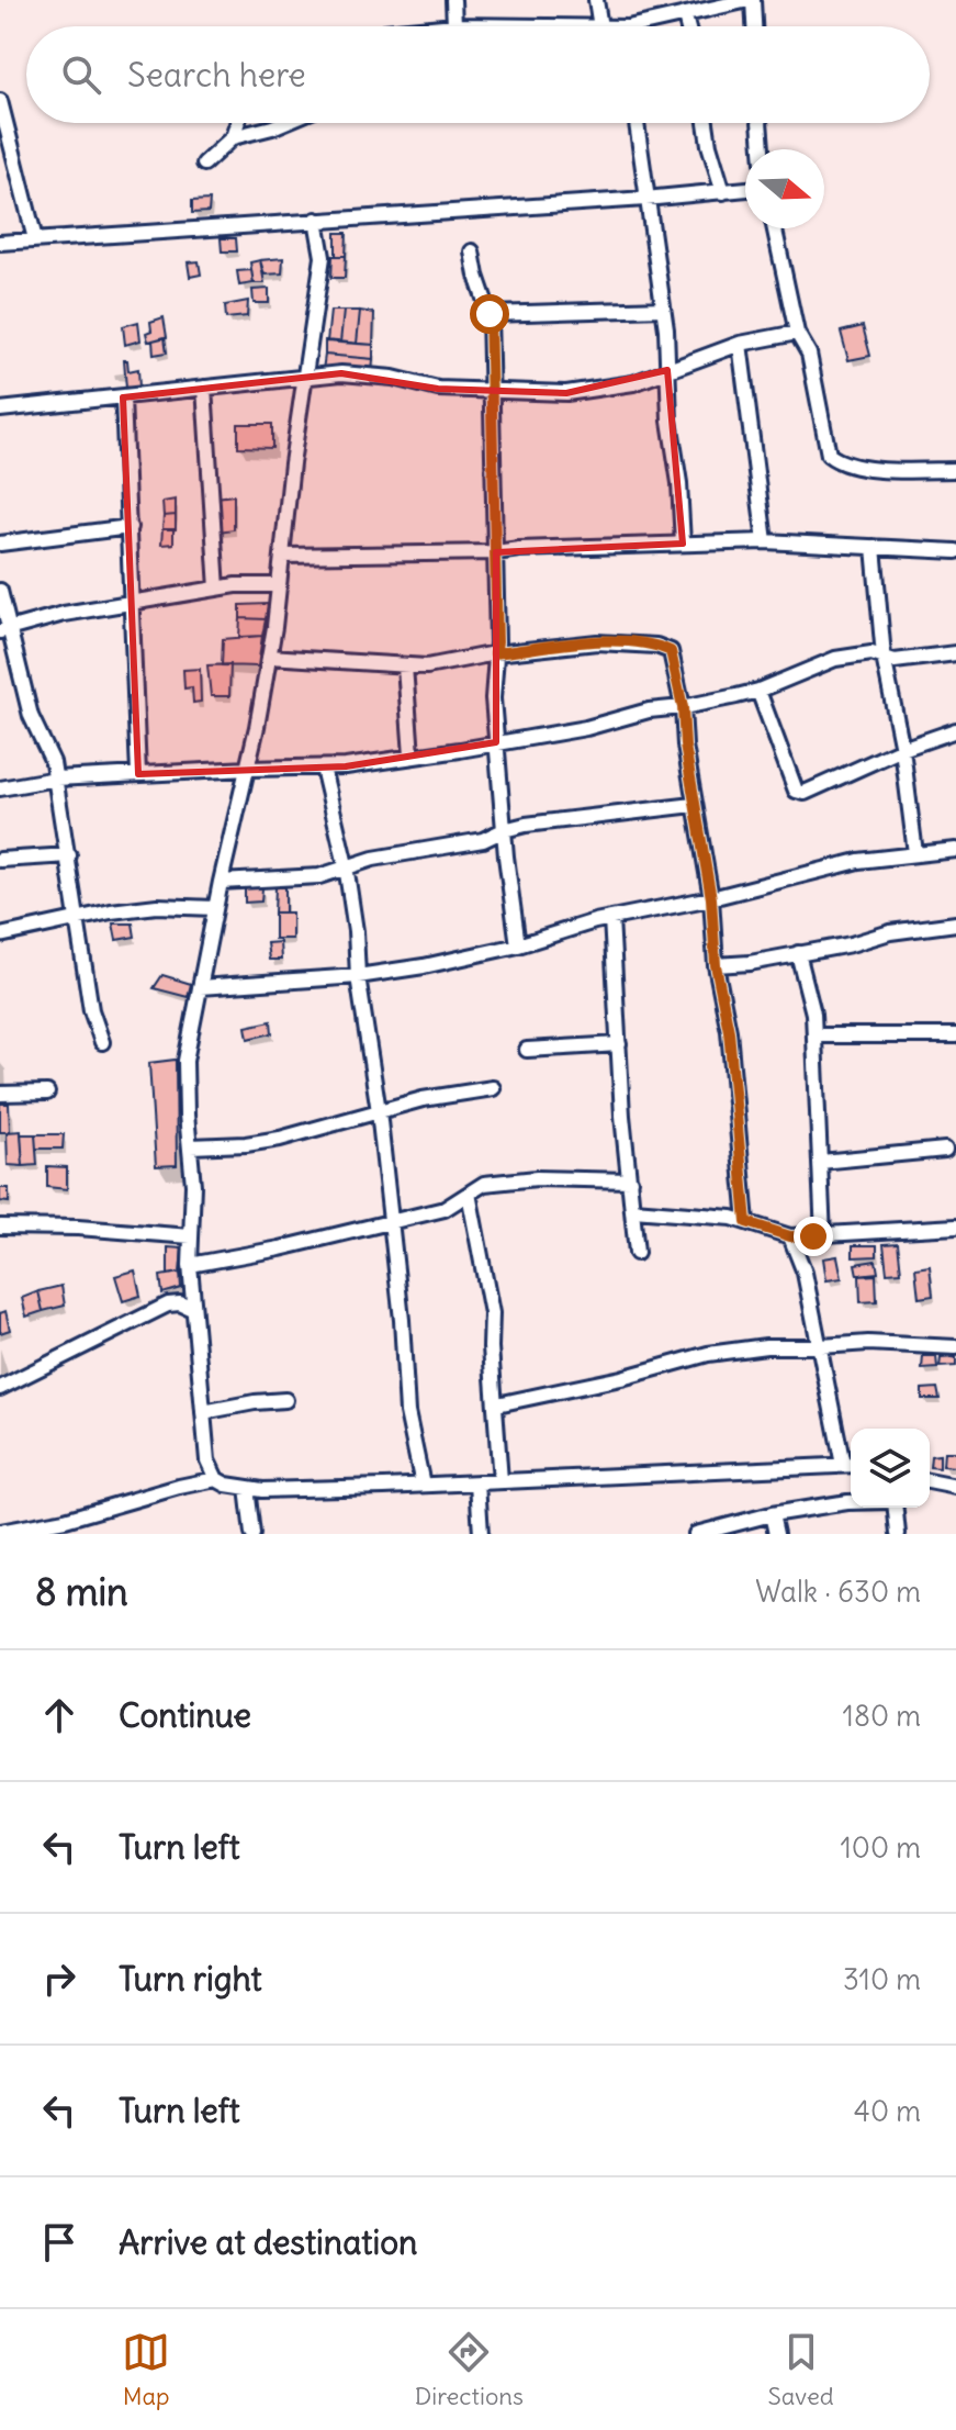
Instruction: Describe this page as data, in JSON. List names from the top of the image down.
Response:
{
  "north": "right",
  "page": {
    "search": "Search here",
    "heading": ["8 min", "Walk · 630 m"],
    "list": [
      ["Continue", "180 m"],
      ["Turn left", "100 m"],
      ["Turn right", "310 m"],
      ["Turn left", "40 m"],
      "Arrive at destination"
    ],
    "nav": ["Map", "Directions", "Saved"]
  }
}
